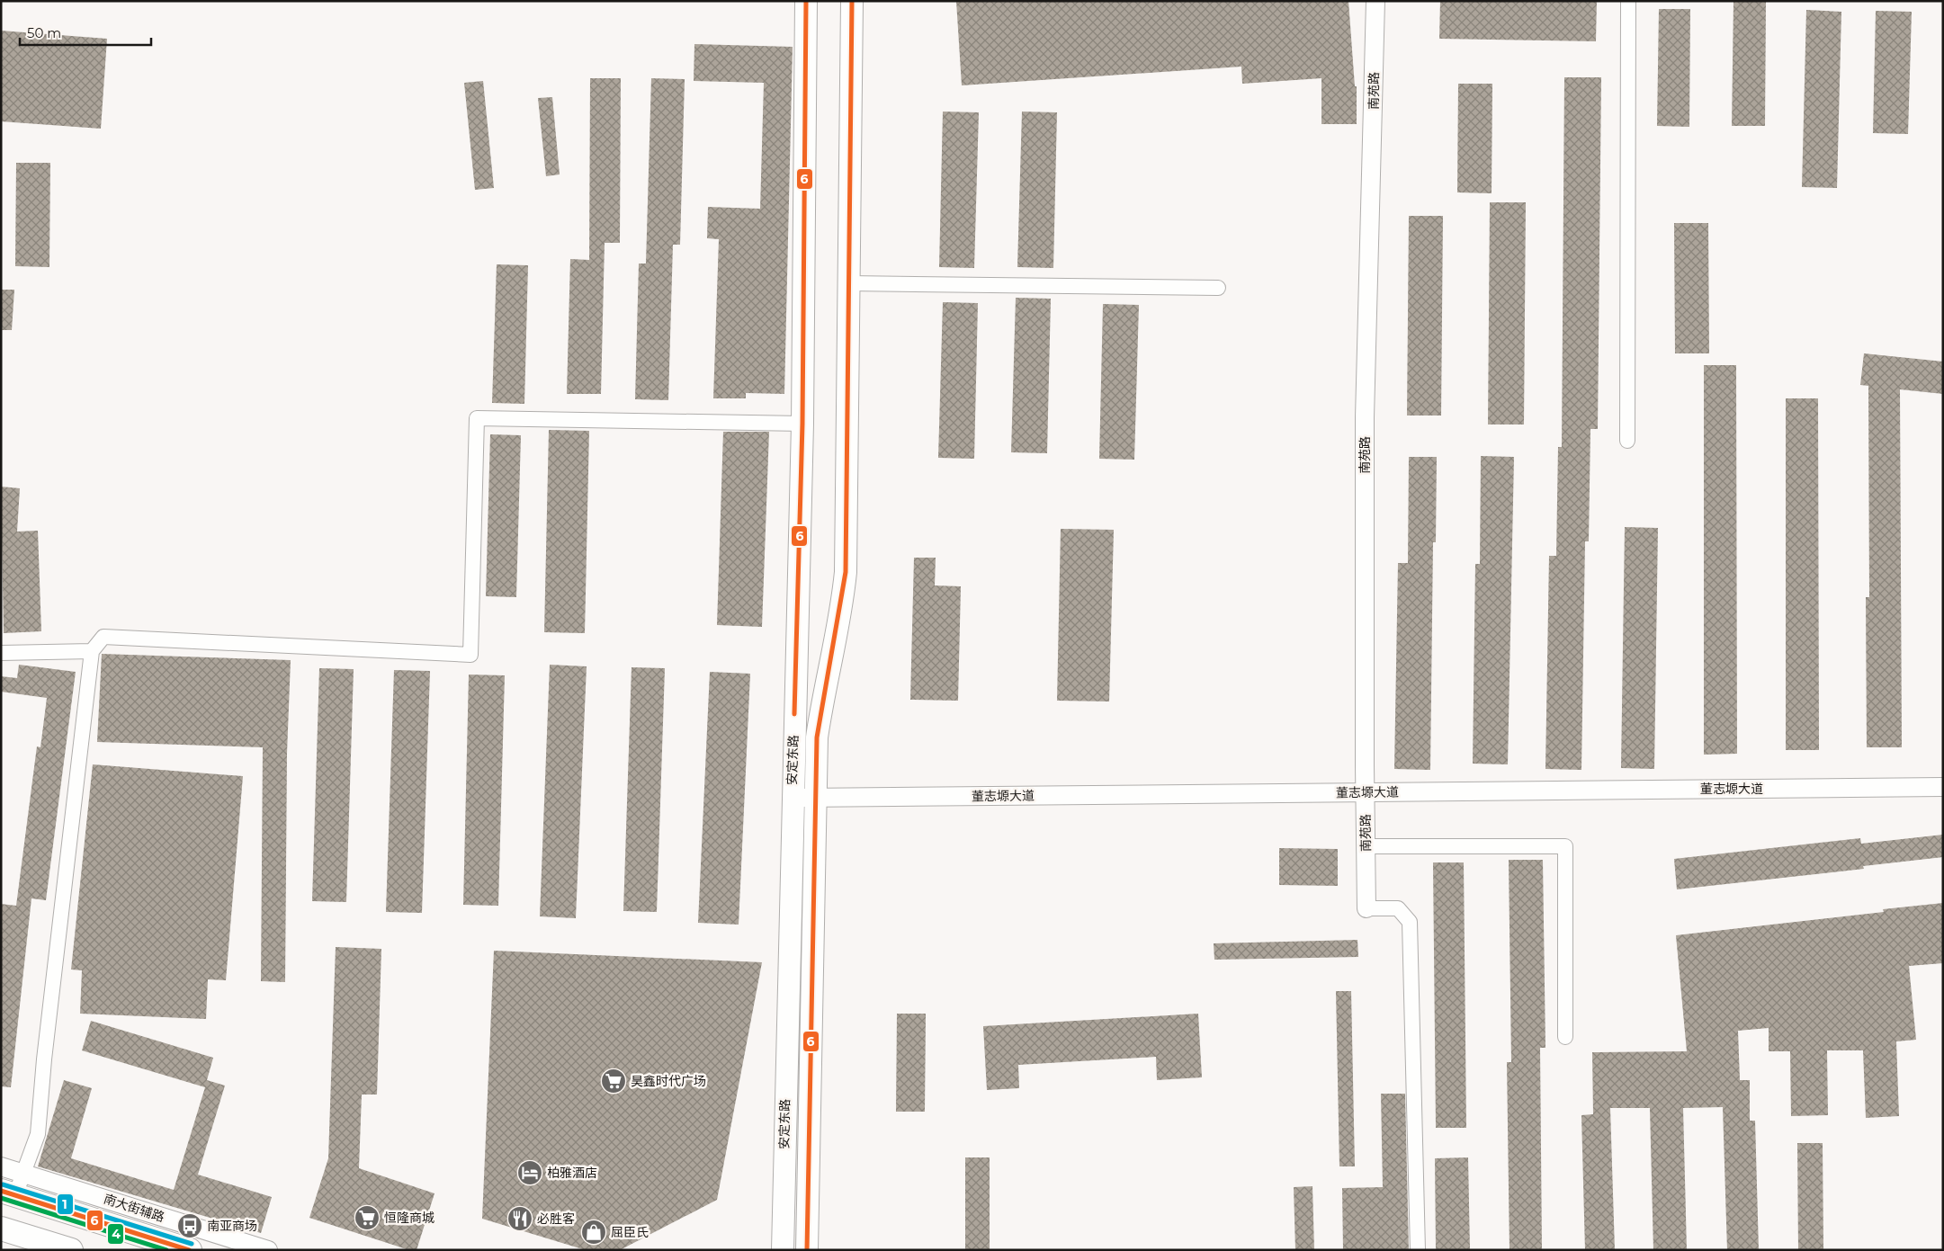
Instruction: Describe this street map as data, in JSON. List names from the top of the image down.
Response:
{
  "streets": {
    "main road": ["安定东路"],
    "street": ["南苑路", "董志塬大道", "南大街辅路"]
  },
  "crossings": [
    ["南苑路", "董志塬大道"],
    ["安定东路", "董志塬大道"]
  ],
  "places": {
    "supermarket": ["昊鑫时代广场", "恒隆商城"],
    "hotel": ["柏雅酒店"],
    "restaurant": ["必胜客"],
    "bus stop": ["南亚商场"],
    "shop": ["屈臣氏"]
  },
  "lines": ["transit line 6", "transit line 1", "transit line 4"],
  "scale_bar": "50 m"
}
